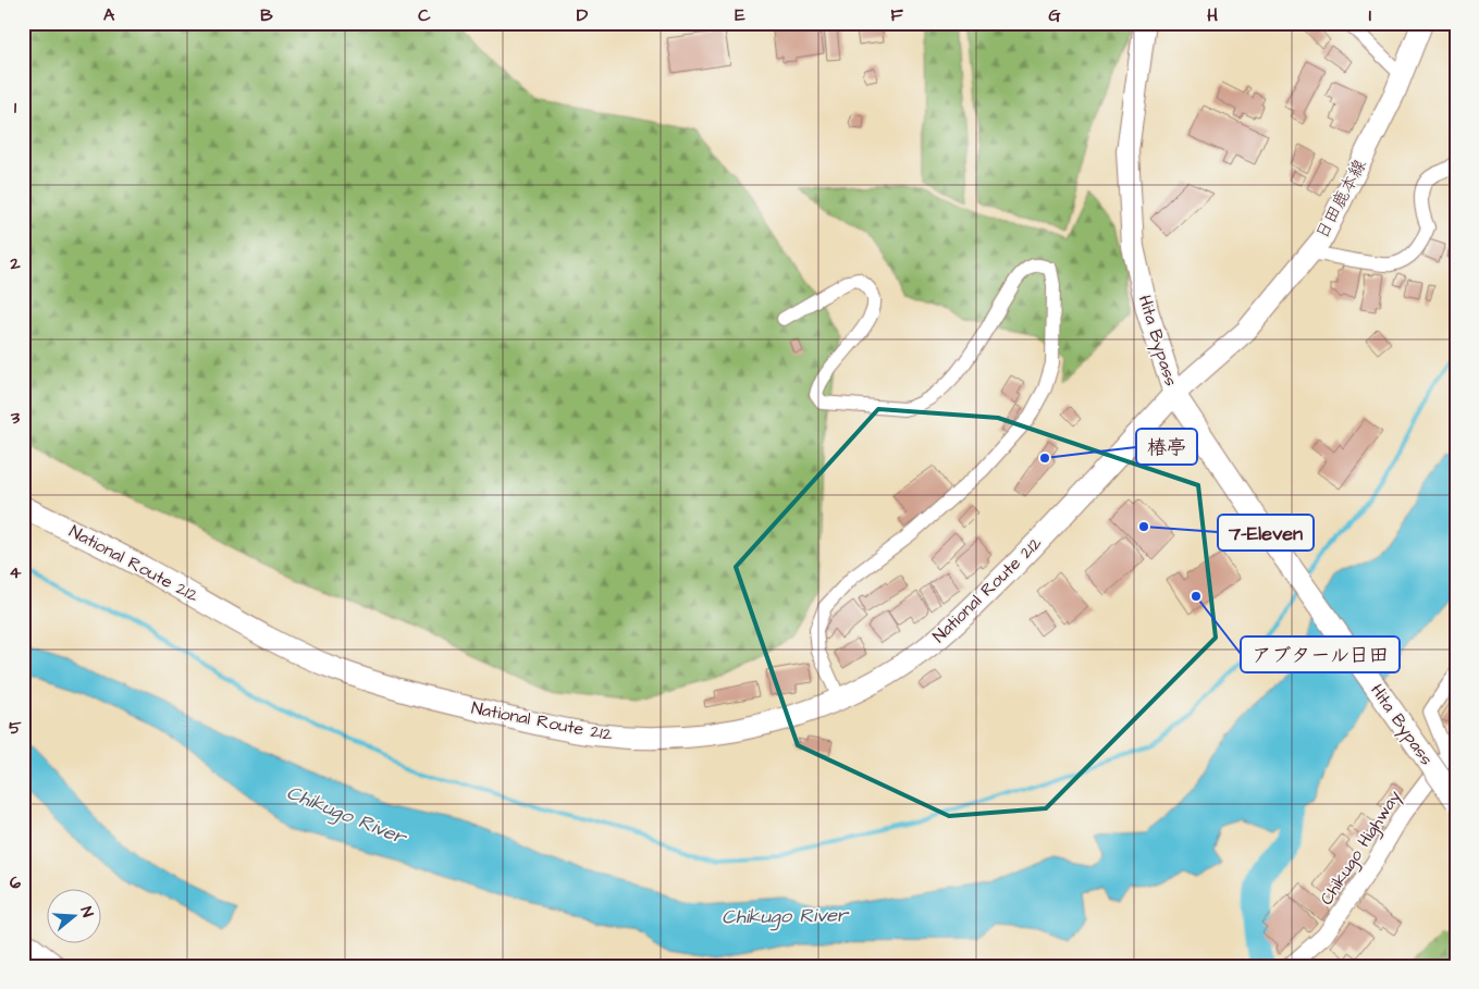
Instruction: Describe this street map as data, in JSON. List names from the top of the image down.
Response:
{
  "streets": {
    "highway": ["Hita Bypass", "National Route 212"],
    "main road": ["日田鹿本線"],
    "street": ["Chikugo Highway"]
  },
  "crossings": [
    ["日田鹿本線", "Hita Bypass"],
    ["日田鹿本線", "National Route 212"],
    ["Hita Bypass", "National Route 212"]
  ],
  "water": ["Chikugo River"],
  "places": ["椿亭", "7-Eleven", "アブタール日田"],
  "north": "right",
  "grid": {
    "columns": [
      "A",
      "B",
      "C",
      "D",
      "E",
      "F",
      "G",
      "H",
      "I"
    ],
    "rows": [
      "1",
      "2",
      "3",
      "4",
      "5",
      "6"
    ]
  }
}
